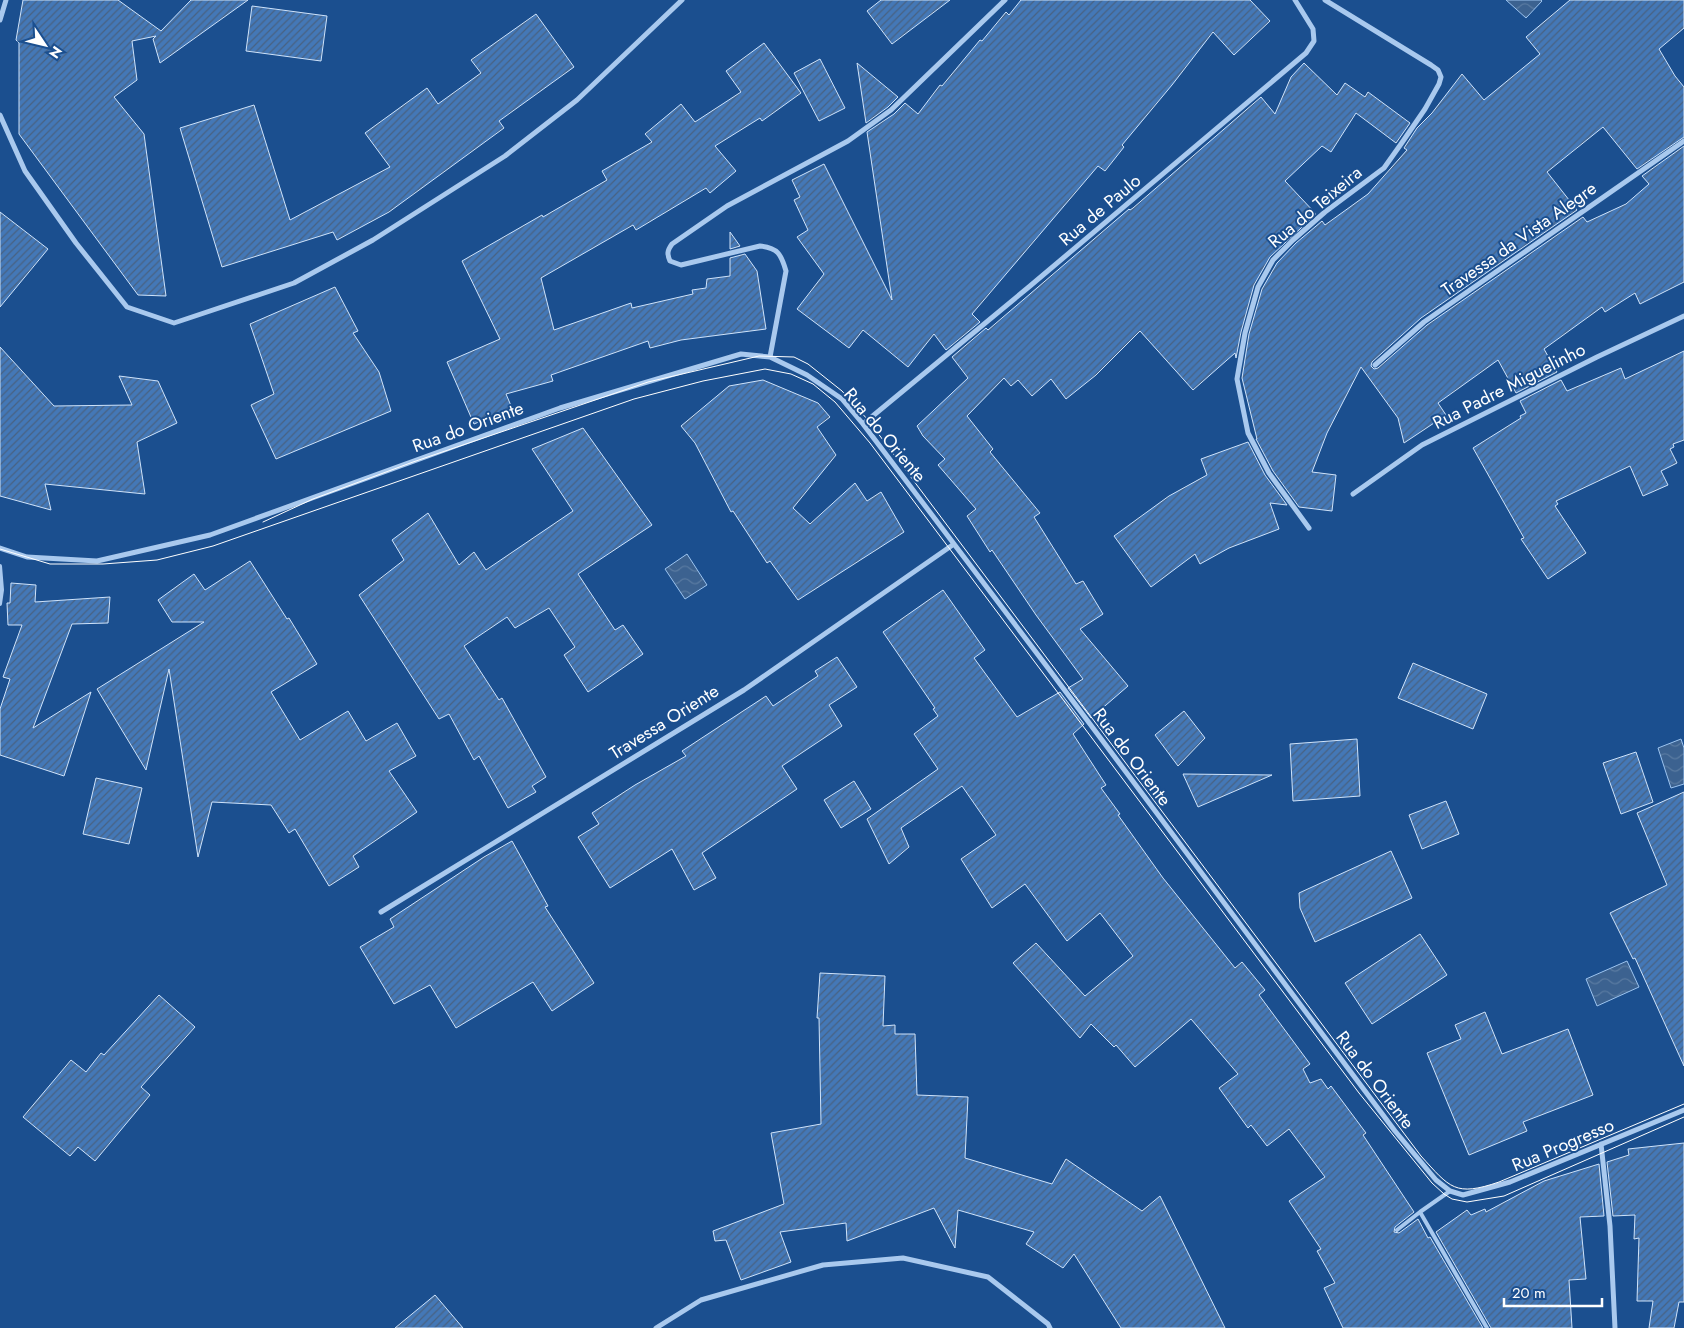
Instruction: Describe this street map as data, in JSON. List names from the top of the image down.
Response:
{
  "streets": {
    "street": [
      "Rua do Teixeira",
      "Rua de Paulo",
      "Travessa da Vista Alegre",
      "Rua Padre Miguelinho",
      "Rua do Oriente",
      "Travessa Oriente",
      "Rua Progresso"
    ]
  },
  "crossings": [
    ["Rua de Paulo", "Rua do Oriente"],
    ["Rua do Oriente", "Travessa Oriente"],
    ["Rua do Oriente", "Rua Progresso"]
  ],
  "scale_bar": "20 m",
  "north": "bottom right"
}
